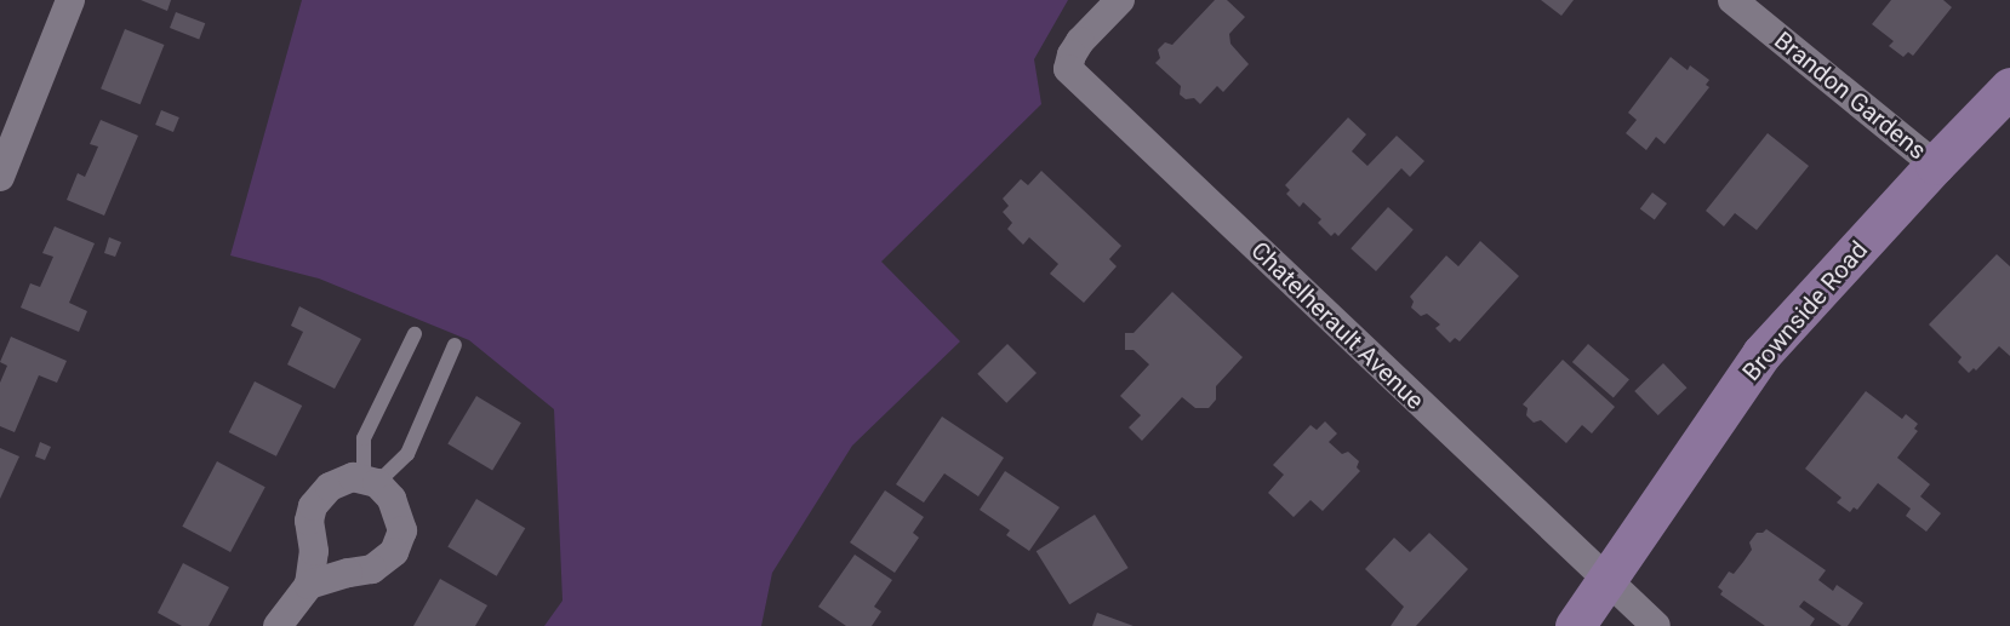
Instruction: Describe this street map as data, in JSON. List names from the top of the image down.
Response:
{
  "streets": {
    "street": ["Brandon Gardens", "Brownside Road", "Chatelherault Avenue"]
  },
  "crossings": [
    ["Brandon Gardens", "Brownside Road"],
    ["Brownside Road", "Chatelherault Avenue"]
  ]
}
